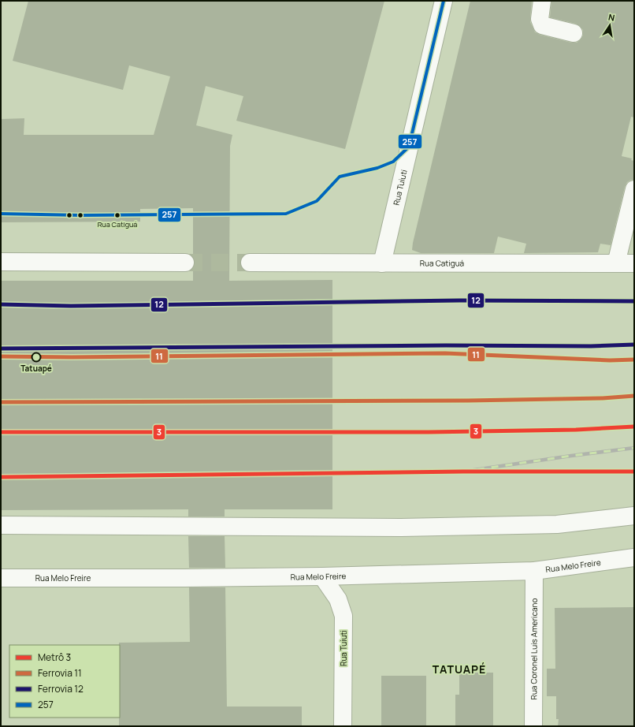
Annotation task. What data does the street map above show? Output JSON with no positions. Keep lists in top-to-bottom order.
{
  "streets": {
    "main road": [
      "Rua Tuiuti",
      "Rua Catiguá",
      "Rua Melo Freire",
      "Rua Coronel Luis Americano"
    ]
  },
  "crossings": [
    ["Rua Tuiuti", "Rua Catiguá"],
    ["Rua Tuiuti", "Rua Melo Freire"],
    ["Rua Melo Freire", "Rua Coronel Luis Americano"]
  ],
  "districts": ["TATUAPÉ"],
  "places": ["Rua Catiguá", "Tatuapé"],
  "lines": [
    "transit line 257",
    "rail line 12",
    "rail line 11",
    "metro line 3"
  ],
  "legend": [
    "Metrô 3",
    "Ferrovia 11",
    "Ferrovia 12",
    "257"
  ],
  "north": "top"
}
